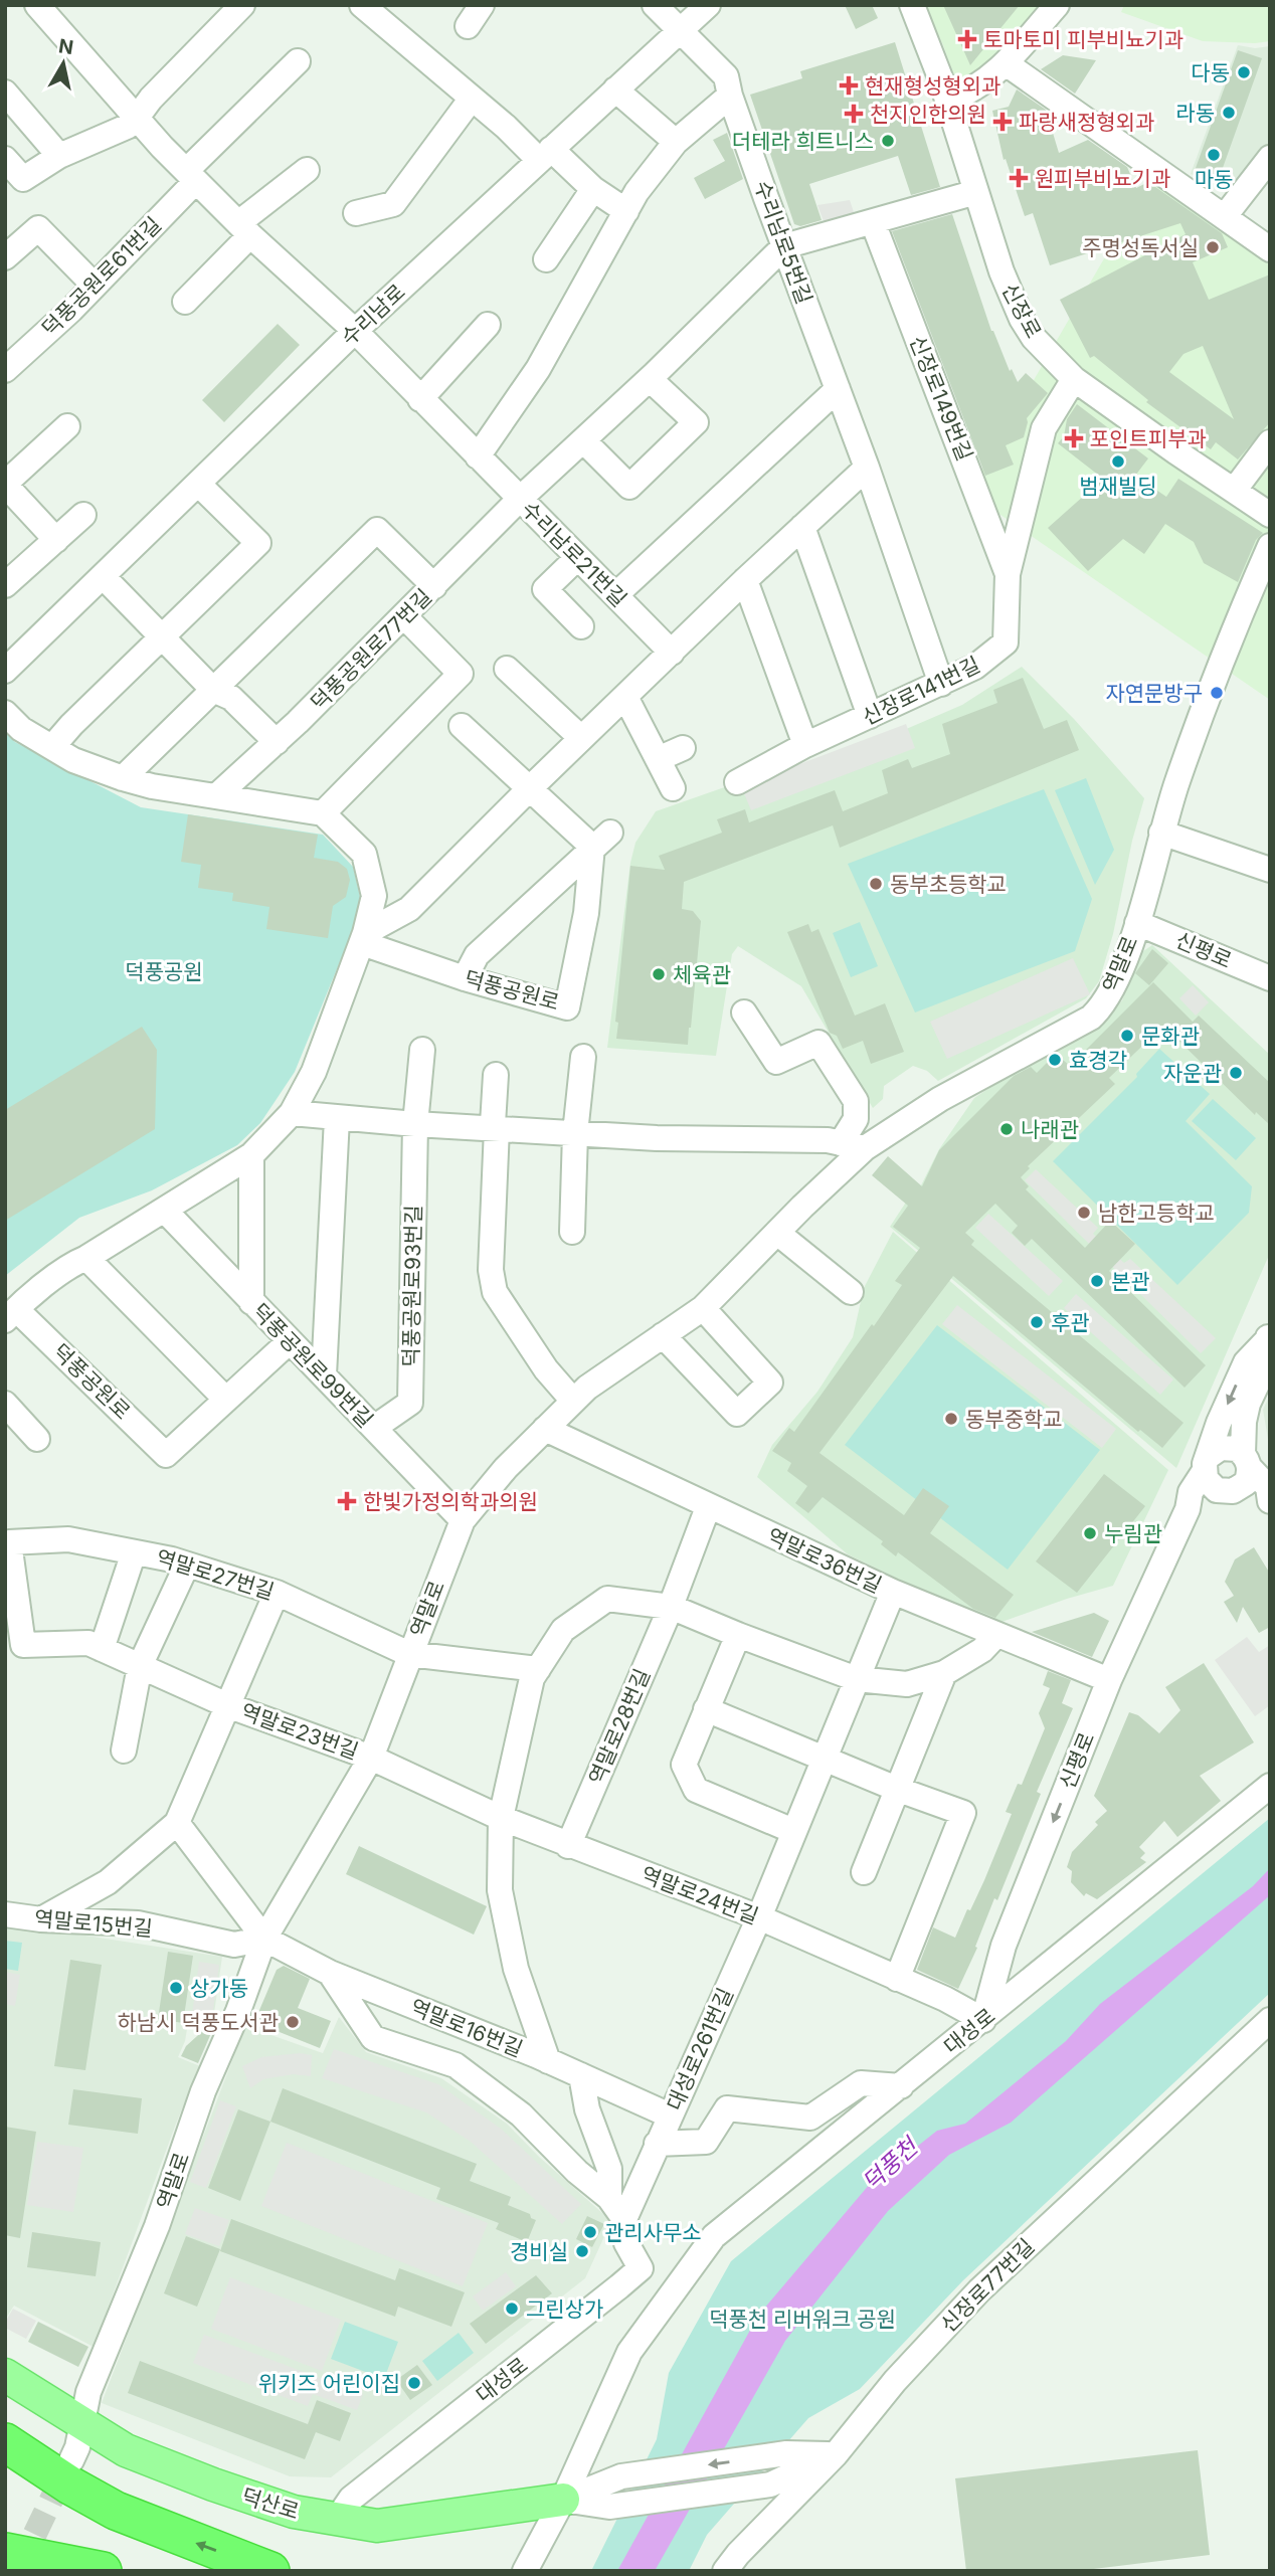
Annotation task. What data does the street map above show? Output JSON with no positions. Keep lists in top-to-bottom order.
{
  "streets": {
    "main road": ["덕산로"],
    "street": [
      "수리남로5번길",
      "덕풍공원로61번길",
      "신장로",
      "수리남로",
      "신장로149번길",
      "수리남로21번길",
      "덕풍공원로77번길",
      "신장로141번길",
      "신평로",
      "역말로",
      "덕풍공원로",
      "덕풍공원로93번길",
      "덕풍공원로99번길",
      "역말로36번길",
      "역말로27번길",
      "역말로28번길",
      "역말로23번길",
      "역말로24번길",
      "역말로15번길",
      "역말로16번길",
      "대성로",
      "대성로261번길",
      "신장로77번길"
    ]
  },
  "crossings": [
    ["수리남로5번길", "수리남로"],
    ["수리남로5번길", "신장로141번길"],
    ["덕풍공원로61번길", "수리남로21번길"],
    ["신장로", "신장로141번길"],
    ["수리남로", "수리남로21번길"],
    ["신장로149번길", "신장로141번길"],
    ["수리남로21번길", "덕풍공원로77번길"],
    ["신평로", "역말로"],
    ["신평로", "역말로36번길"],
    ["신평로", "역말로24번길"],
    ["신평로", "대성로"],
    ["역말로", "덕풍공원로99번길"],
    ["역말로", "역말로36번길"],
    ["역말로", "역말로27번길"],
    ["역말로", "역말로23번길"],
    ["역말로", "역말로24번길"],
    ["역말로", "역말로15번길"],
    ["역말로", "역말로16번길"],
    ["역말로", "덕산로"],
    ["덕풍공원로", "덕풍공원로99번길"],
    ["덕풍공원로93번길", "덕풍공원로99번길"],
    ["역말로36번길", "역말로28번길"],
    ["역말로36번길", "대성로261번길"],
    ["역말로27번길", "역말로23번길"],
    ["역말로28번길", "역말로24번길"],
    ["역말로23번길", "역말로24번길"],
    ["역말로24번길", "대성로"],
    ["역말로24번길", "대성로261번길"],
    ["역말로15번길", "역말로16번길"],
    ["역말로16번길", "대성로261번길"],
    ["대성로", "덕산로"]
  ],
  "water": ["덕풍천"],
  "parks": ["덕풍공원", "덕풍천 리버워크 공원"],
  "places": {
    "health": [
      "토마토미 피부비뇨기과",
      "현재형성형외과",
      "천지인한의원",
      "파랑새정형외과",
      "원피부비뇨기과",
      "포인트피부과",
      "한빛가정의학과의원"
    ],
    "other": [
      "다동",
      "라동",
      "더테라 희트니스",
      "마동",
      "주명성독서실",
      "범재빌딩",
      "자연문방구",
      "동부초등학교",
      "체육관",
      "문화관",
      "효경각",
      "자운관",
      "나래관",
      "남한고등학교",
      "본관",
      "후관",
      "동부중학교",
      "누림관",
      "상가동",
      "하남시 덕풍도서관",
      "관리사무소",
      "경비실",
      "그린상가",
      "위키즈 어린이집"
    ]
  },
  "north": "top"
}
